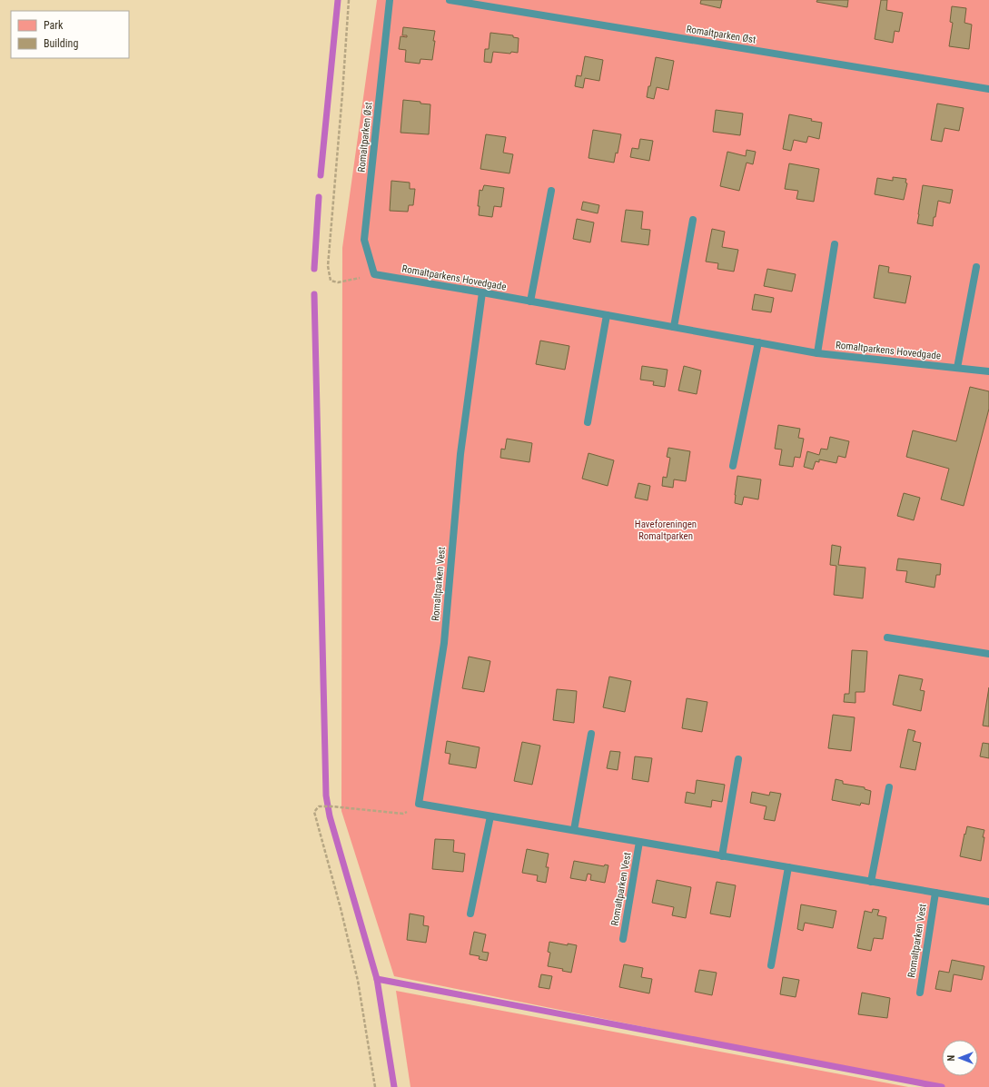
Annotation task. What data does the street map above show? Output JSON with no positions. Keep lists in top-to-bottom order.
{
  "streets": {
    "lane": ["Romaltparken Øst", "Romaltparkens Hovedgade", "Romaltparken Vest"]
  },
  "crossings": [
    ["Romaltparken Øst", "Romaltparkens Hovedgade"],
    ["Romaltparkens Hovedgade", "Romaltparken Vest"]
  ],
  "parks": ["Haveforeningen Romaltparken"],
  "legend": ["Park", "Building"],
  "north": "left"
}
